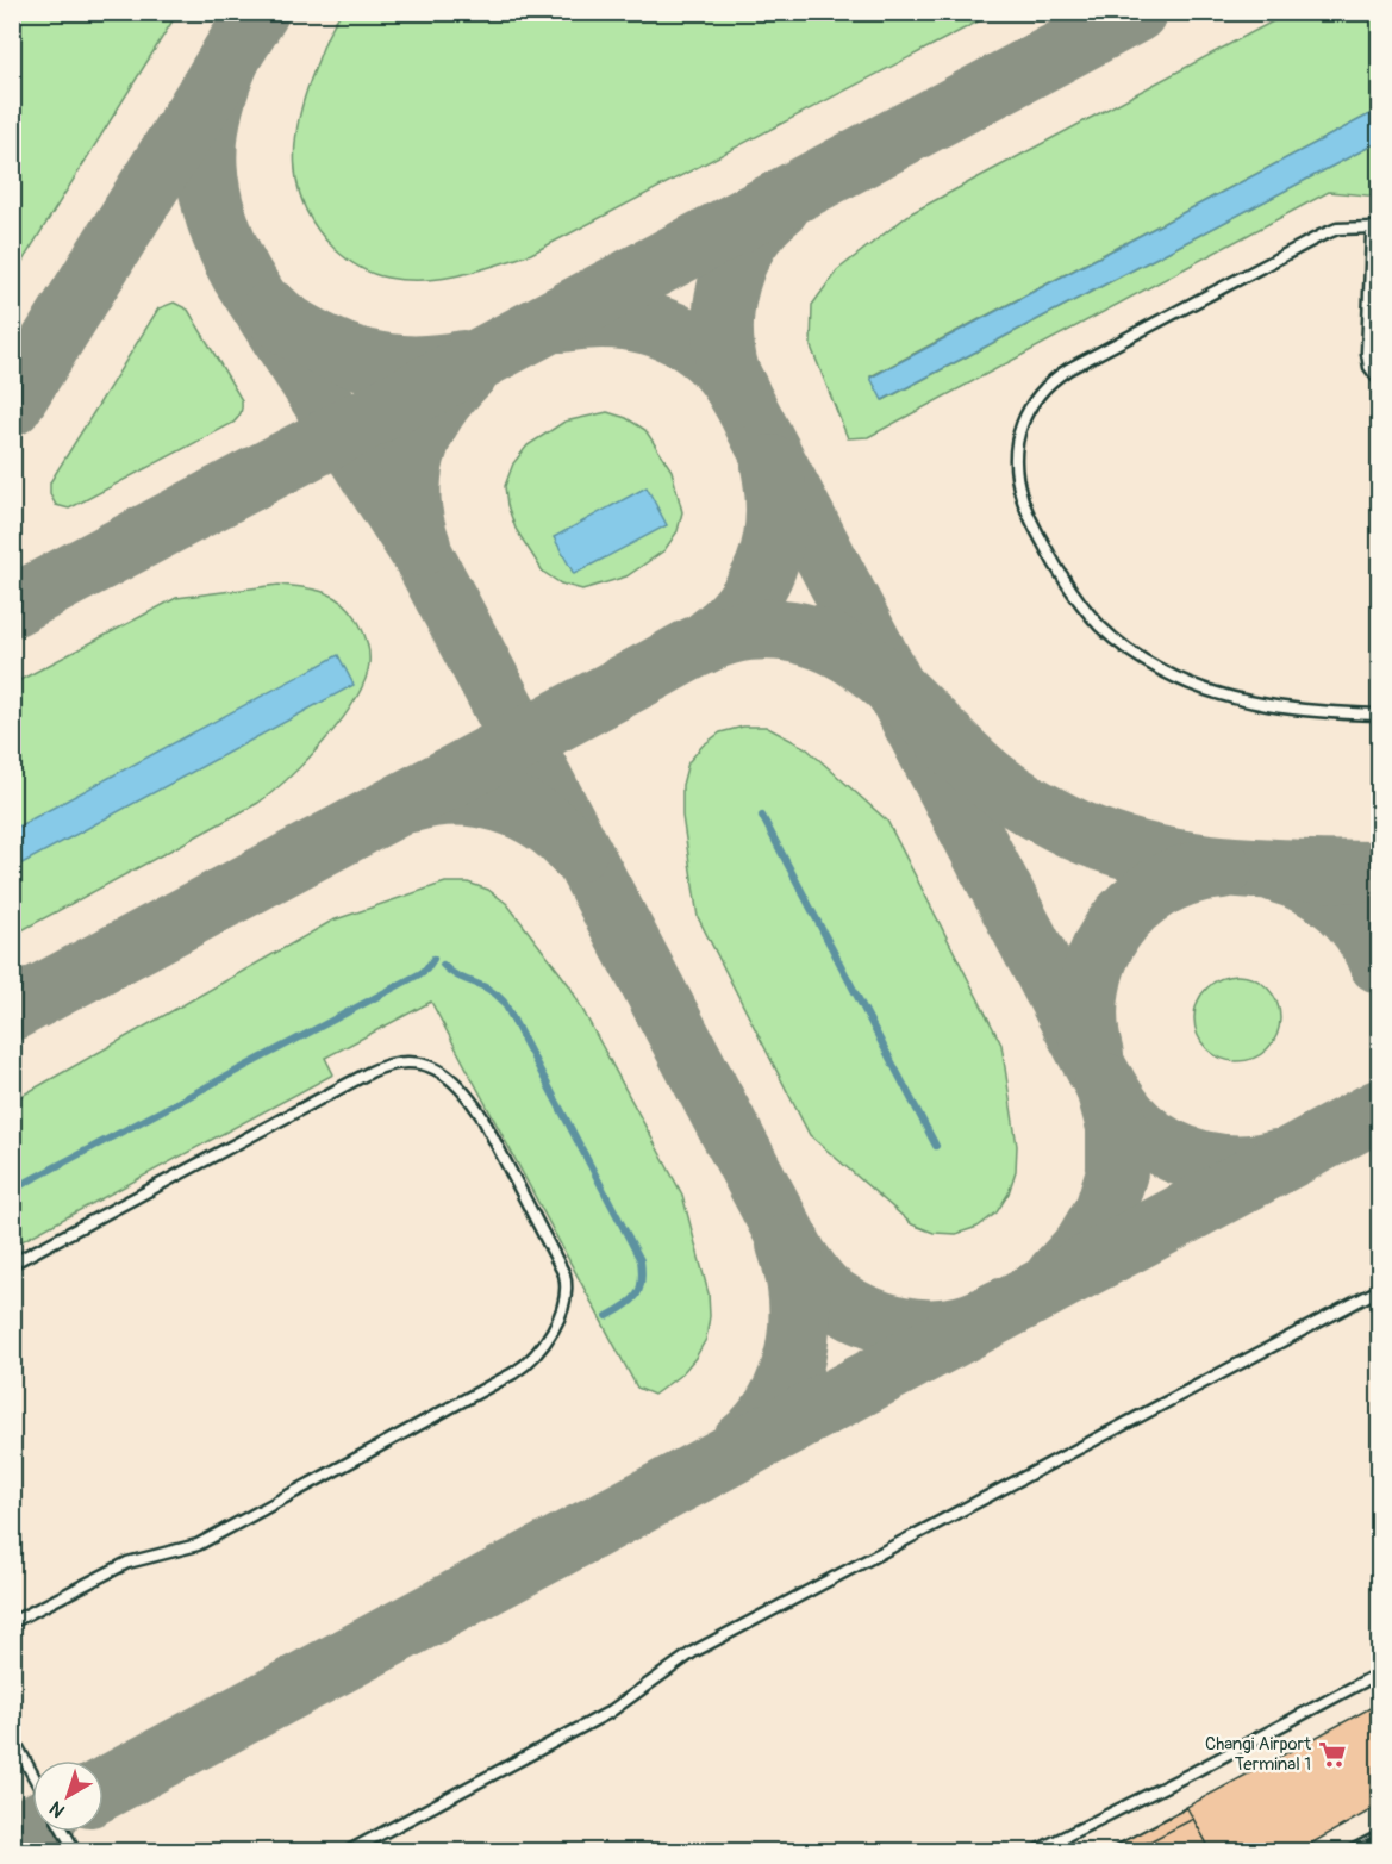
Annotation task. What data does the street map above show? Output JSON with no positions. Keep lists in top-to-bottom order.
{
  "places": {
    "supermarket": ["Changi Airport Terminal 1"]
  },
  "north": "bottom left"
}
